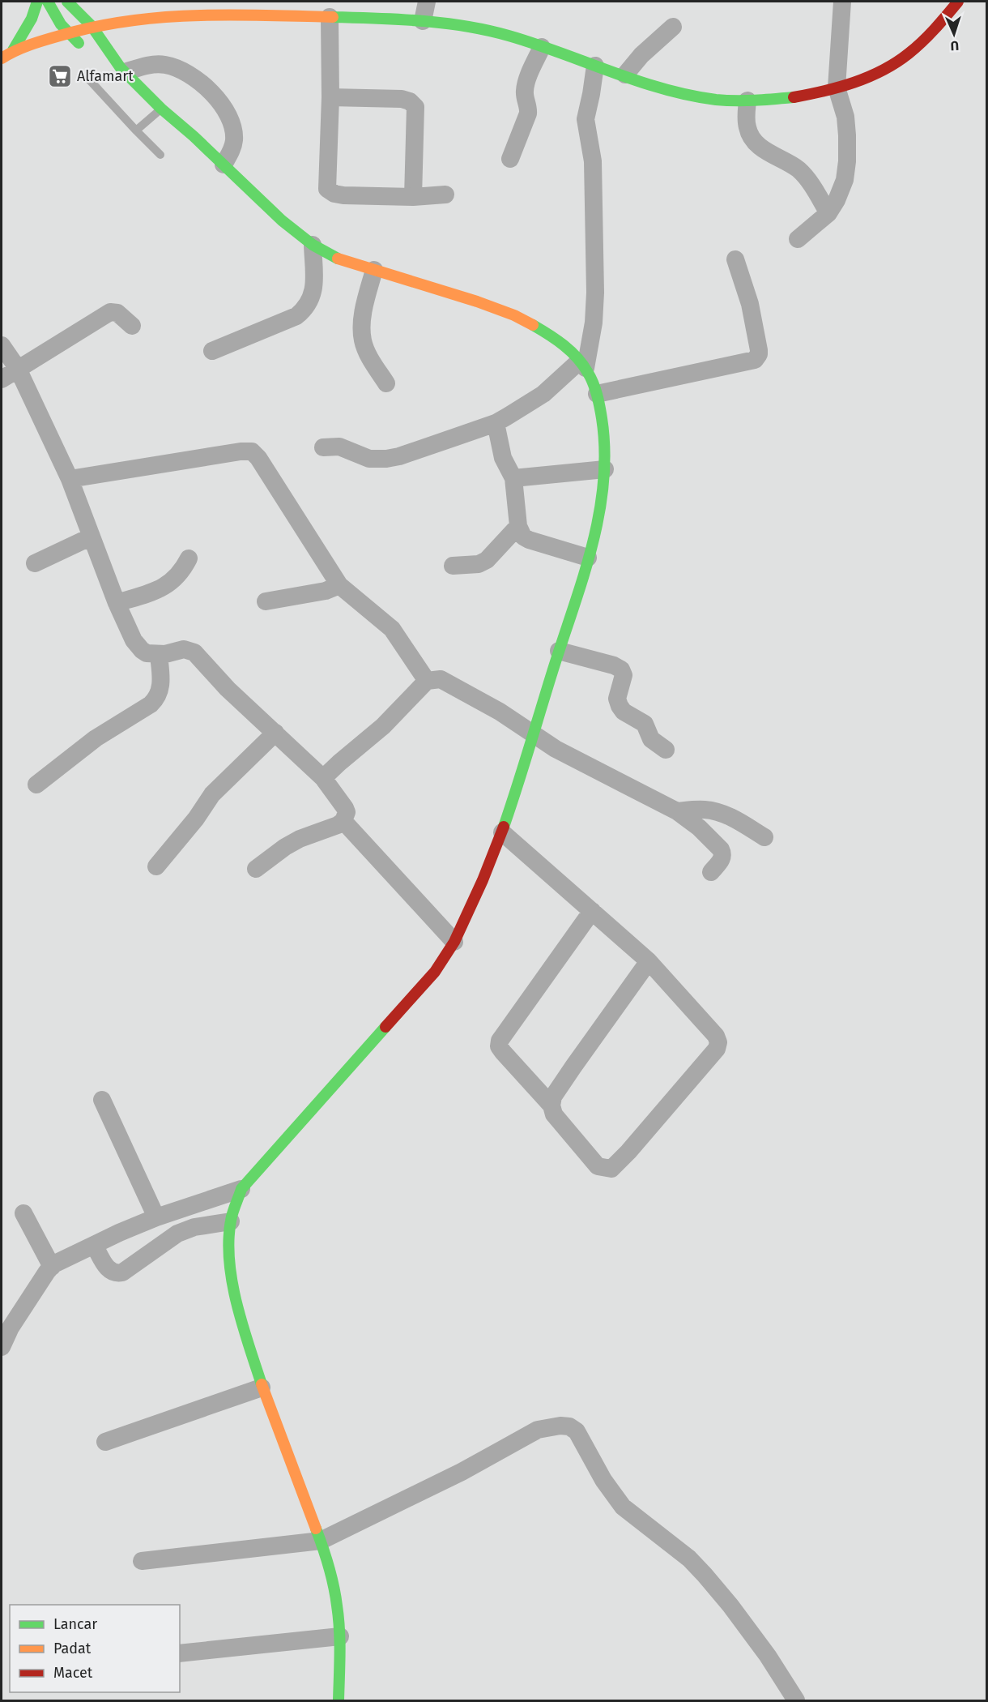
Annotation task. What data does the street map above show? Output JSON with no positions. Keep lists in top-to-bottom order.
{
  "places": {
    "supermarket": ["Alfamart"]
  },
  "legend": ["Lancar", "Padat", "Macet"],
  "north": "bottom"
}
